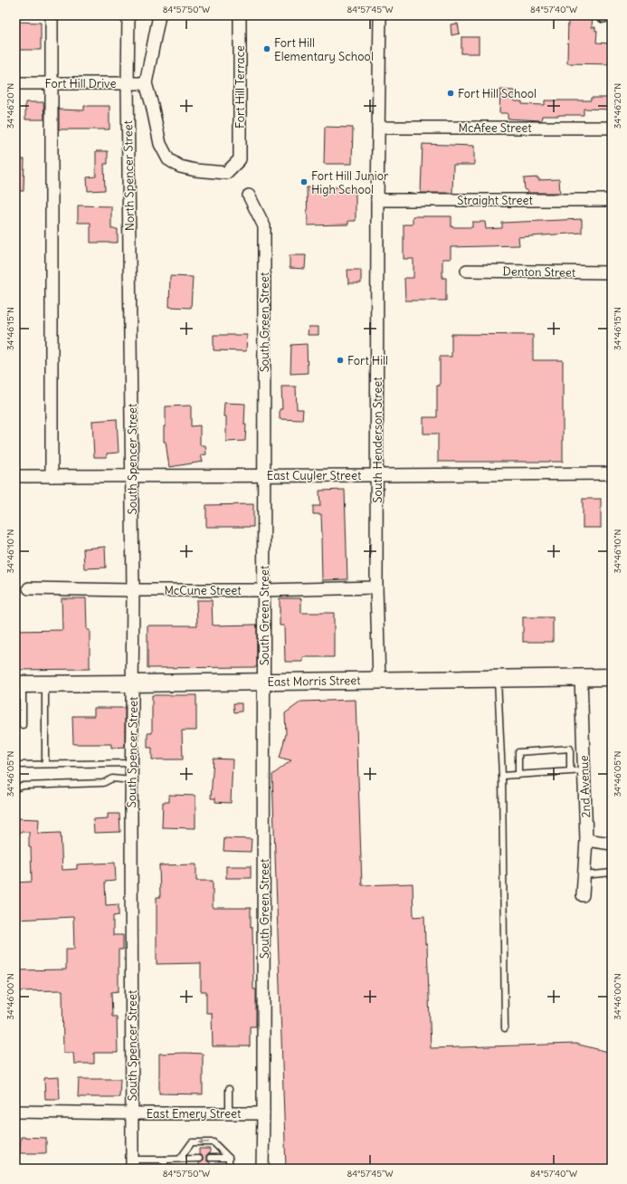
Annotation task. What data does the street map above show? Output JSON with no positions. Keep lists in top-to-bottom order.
{
  "streets": {
    "main road": ["East Morris Street"],
    "street": [
      "Fort Hill Drive",
      "Fort Hill Terrace",
      "McAfee Street",
      "North Spencer Street",
      "Straight Street",
      "Denton Street",
      "South Green Street",
      "South Henderson Street",
      "South Spencer Street",
      "East Cuyler Street",
      "McCune Street",
      "2nd Avenue",
      "East Emery Street"
    ]
  },
  "crossings": [
    ["Fort Hill Drive", "Fort Hill Terrace"],
    ["Fort Hill Drive", "North Spencer Street"],
    ["McAfee Street", "South Henderson Street"],
    ["North Spencer Street", "South Spencer Street"],
    ["Straight Street", "South Henderson Street"],
    ["South Green Street", "East Cuyler Street"],
    ["South Green Street", "McCune Street"],
    ["South Green Street", "East Morris Street"],
    ["South Green Street", "East Emery Street"],
    ["South Henderson Street", "East Cuyler Street"],
    ["South Henderson Street", "McCune Street"],
    ["South Henderson Street", "East Morris Street"],
    ["South Spencer Street", "East Cuyler Street"],
    ["South Spencer Street", "McCune Street"],
    ["South Spencer Street", "East Morris Street"],
    ["South Spencer Street", "East Emery Street"],
    ["East Morris Street", "2nd Avenue"]
  ],
  "places": [
    "Fort Hill Elementary School",
    "Fort Hill School",
    "Fort Hill Junior High School",
    "Fort Hill"
  ],
  "coordinates": [
    "84°57'50\"W",
    "84°57'45\"W",
    "84°57'40\"W",
    "34°46'20\"N",
    "34°46'15\"N",
    "34°46'10\"N",
    "34°46'05\"N",
    "34°46'00\"N"
  ]
}
